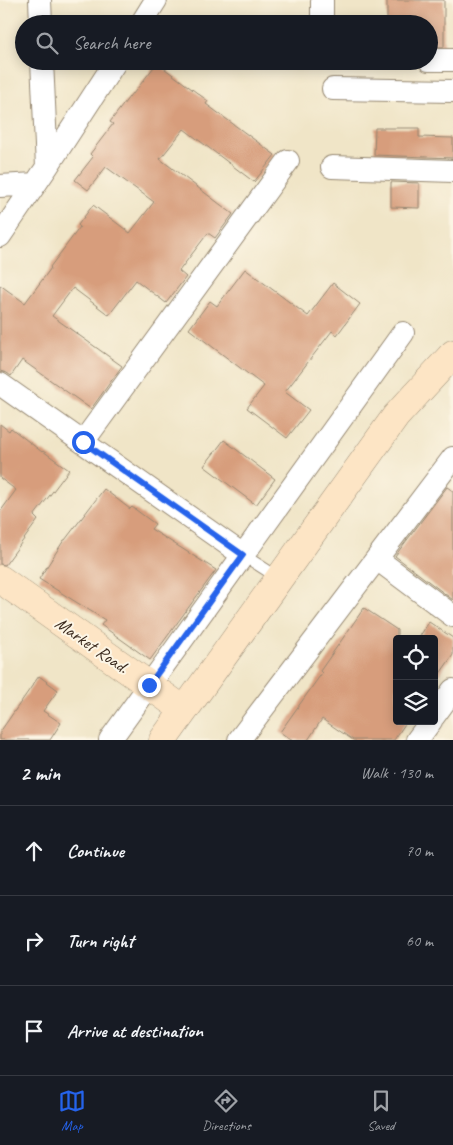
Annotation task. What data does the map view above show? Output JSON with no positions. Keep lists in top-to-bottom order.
{
  "streets": {
    "street": ["Market Road."]
  },
  "page": {
    "search": "Search here",
    "heading": ["2 min", "Walk · 130 m"],
    "list": [
      ["Continue", "70 m"],
      ["Turn right", "60 m"],
      "Arrive at destination"
    ],
    "nav": ["Map", "Directions", "Saved"]
  }
}
